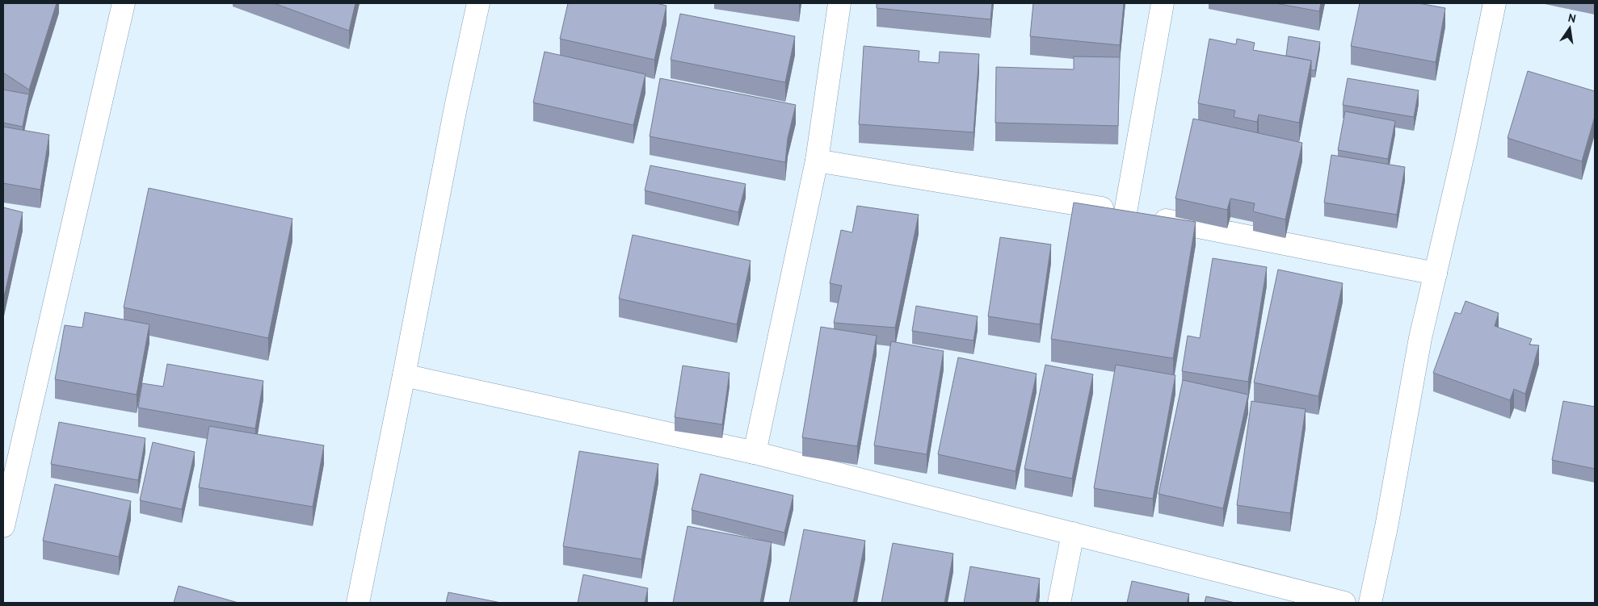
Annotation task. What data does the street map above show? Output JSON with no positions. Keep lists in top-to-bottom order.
{
  "north": "top"
}
